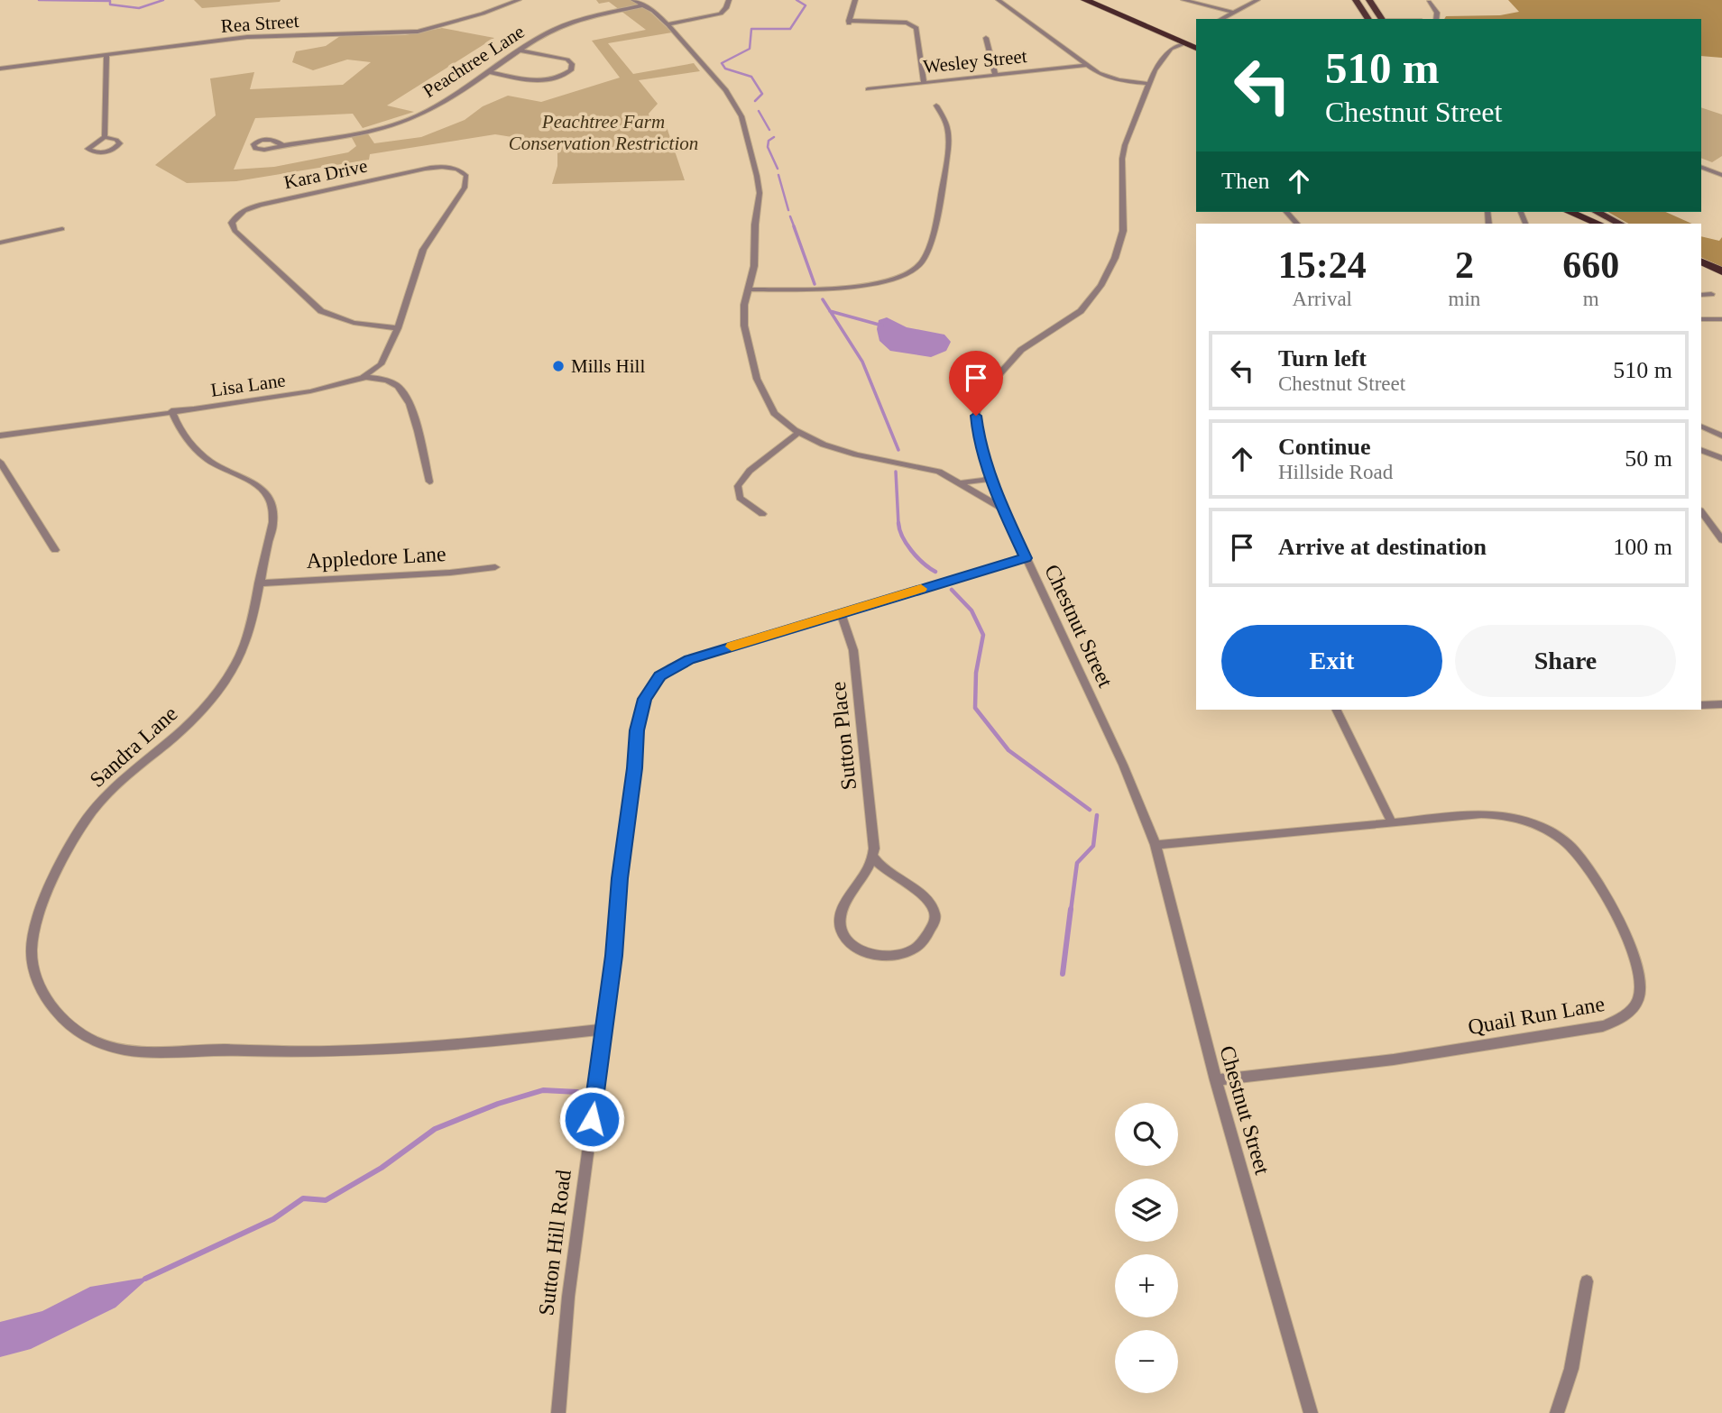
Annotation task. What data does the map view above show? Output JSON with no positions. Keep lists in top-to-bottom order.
{
  "streets": {
    "street": [
      "Rea Street",
      "Peachtree Lane",
      "Wesley Street",
      "Kara Drive",
      "Lisa Lane",
      "Appledore Lane",
      "Chestnut Street",
      "Sutton Place",
      "Sandra Lane",
      "Quail Run Lane",
      "Sutton Hill Road"
    ]
  },
  "crossings": [
    ["Kara Drive", "Lisa Lane"],
    ["Lisa Lane", "Sandra Lane"],
    ["Appledore Lane", "Sandra Lane"],
    ["Chestnut Street", "Quail Run Lane"],
    ["Chestnut Street", "Sutton Hill Road"],
    ["Sutton Place", "Sutton Hill Road"],
    ["Sandra Lane", "Sutton Hill Road"]
  ],
  "parks": ["Peachtree Farm Conservation Restriction"],
  "places": ["Mills Hill"],
  "page": {
    "turn": ["510 m", "Chestnut Street"],
    "then": "Then",
    "eta": [
      "15:24",
      "Arrival",
      "2",
      "min",
      "660",
      "m"
    ],
    "list": [
      {
        "name": "Turn left",
        "note": "Chestnut Street",
        "value": "510 m"
      },
      {
        "name": "Continue",
        "note": "Hillside Road",
        "value": "50 m"
      },
      {
        "name": "Arrive at destination",
        "value": "100 m"
      }
    ],
    "buttons": ["Exit", "Share"],
    "map_buttons": ["+", "−"]
  }
}
